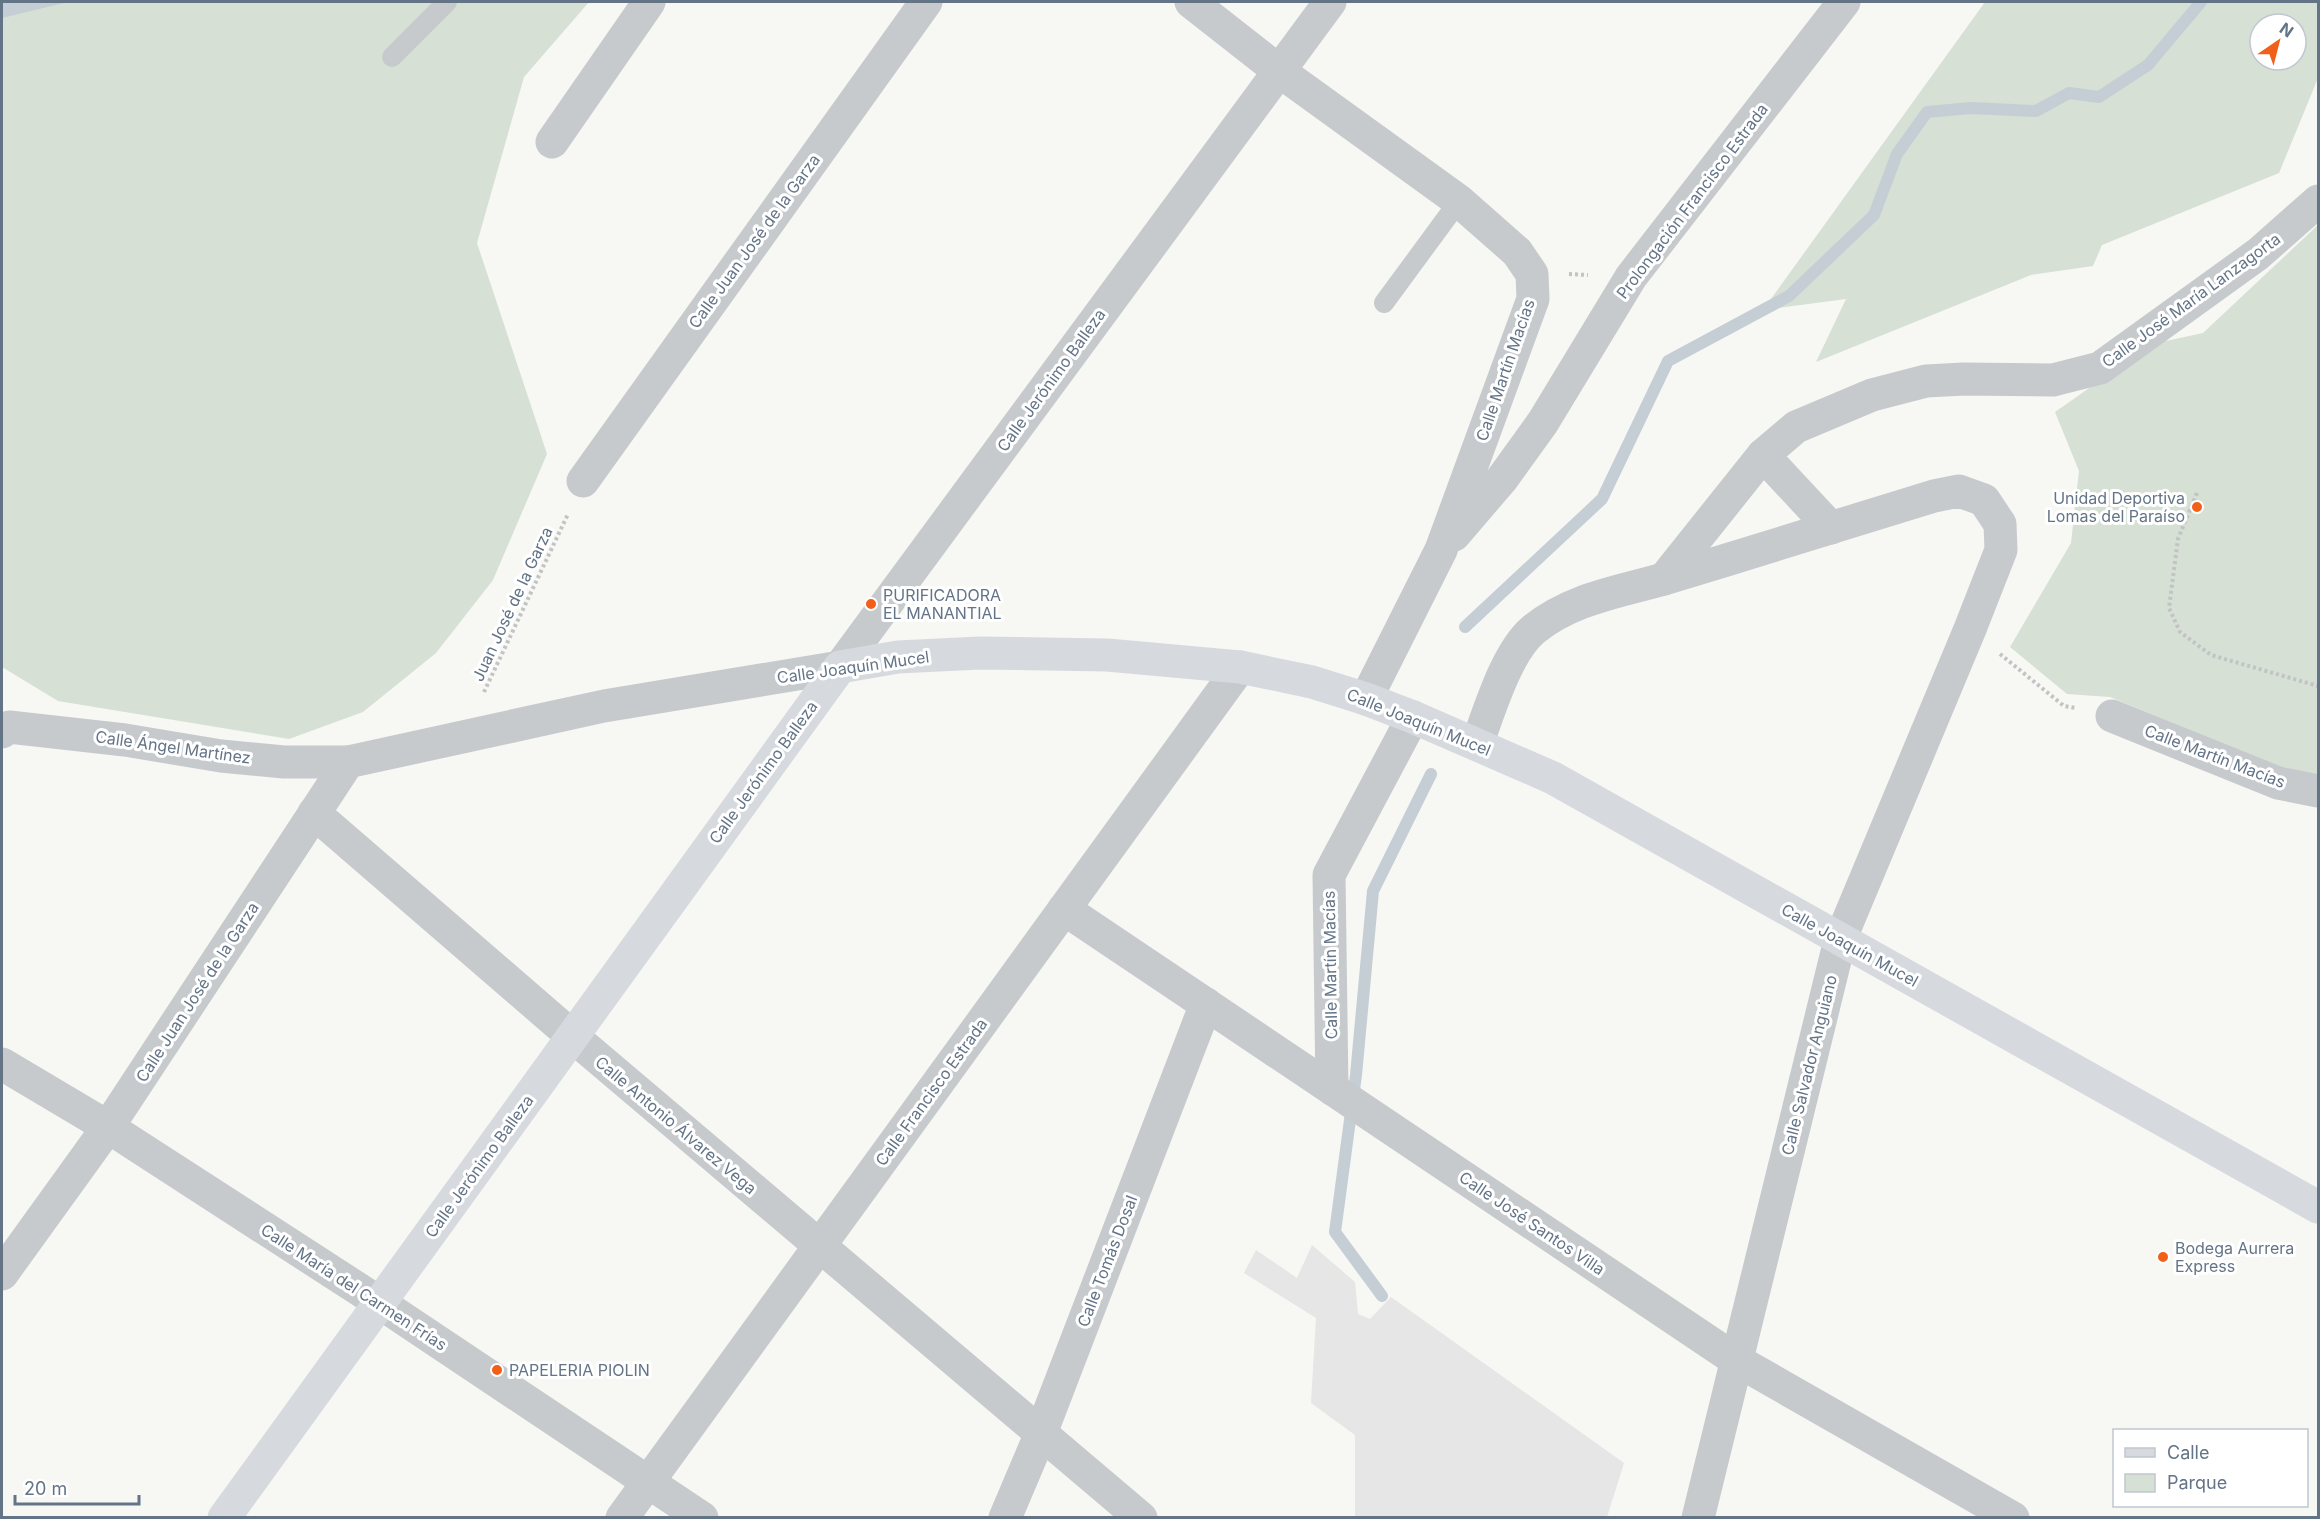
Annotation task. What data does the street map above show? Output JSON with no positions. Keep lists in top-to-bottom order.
{
  "streets": {
    "street": [
      "Prolongación Francisco Estrada",
      "Calle Juan José de la Garza",
      "Calle José María Lanzagorta",
      "Calle Martín Macías",
      "Calle Jerónimo Balleza",
      "Calle Joaquín Mucel",
      "Calle Ángel Martínez",
      "Calle Salvador Anguiano",
      "Calle Francisco Estrada",
      "Calle Antonio Álvarez Vega",
      "Calle José Santos Villa",
      "Calle Tomás Dosal",
      "Calle María del Carmen Frías"
    ],
    "path": ["Juan José de la Garza"]
  },
  "crossings": [
    ["Prolongación Francisco Estrada", "Calle Martín Macías"],
    ["Calle Juan José de la Garza", "Juan José de la Garza"],
    ["Calle Juan José de la Garza", "Calle Joaquín Mucel"],
    ["Calle Juan José de la Garza", "Calle Ángel Martínez"],
    ["Calle Juan José de la Garza", "Calle Antonio Álvarez Vega"],
    ["Calle Juan José de la Garza", "Calle María del Carmen Frías"],
    ["Calle Martín Macías", "Calle Joaquín Mucel"],
    ["Calle Martín Macías", "Calle José Santos Villa"],
    ["Calle Jerónimo Balleza", "Calle Joaquín Mucel"],
    ["Calle Jerónimo Balleza", "Calle Antonio Álvarez Vega"],
    ["Calle Jerónimo Balleza", "Calle María del Carmen Frías"],
    ["Juan José de la Garza", "Calle Joaquín Mucel"],
    ["Calle Joaquín Mucel", "Calle Ángel Martínez"],
    ["Calle Joaquín Mucel", "Calle Salvador Anguiano"],
    ["Calle Joaquín Mucel", "Calle Francisco Estrada"],
    ["Calle Salvador Anguiano", "Calle José Santos Villa"],
    ["Calle Francisco Estrada", "Calle Antonio Álvarez Vega"],
    ["Calle Francisco Estrada", "Calle José Santos Villa"],
    ["Calle Francisco Estrada", "Calle María del Carmen Frías"],
    ["Calle Antonio Álvarez Vega", "Calle Tomás Dosal"],
    ["Calle José Santos Villa", "Calle Tomás Dosal"]
  ],
  "places": [
    "Unidad Deportiva Lomas del Paraíso",
    "PURIFICADORA EL MANANTIAL",
    "Bodega Aurrera Express",
    "PAPELERIA PIOLIN"
  ],
  "legend": ["Calle", "Parque"],
  "scale_bar": "20 m",
  "north": "top right"
}
